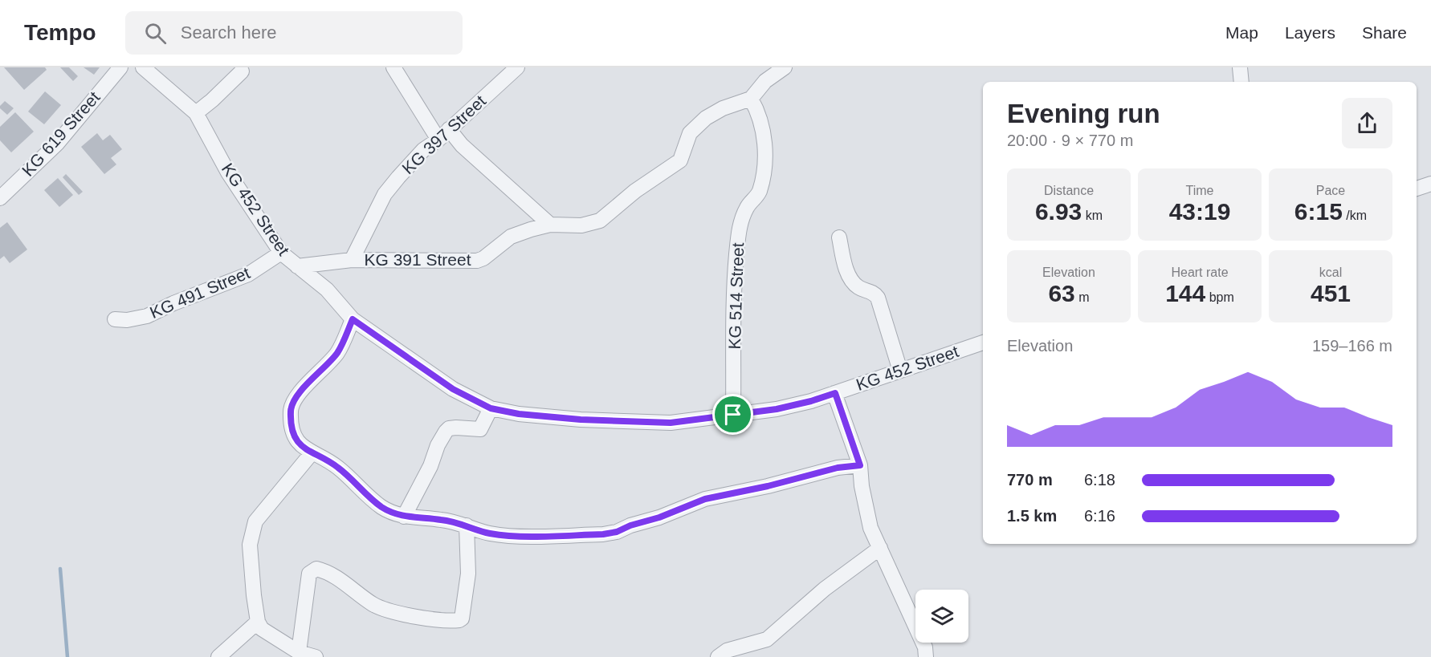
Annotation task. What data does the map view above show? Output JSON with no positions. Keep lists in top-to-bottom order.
{
  "streets": {
    "street": [
      "KG 619 Street",
      "KG 397 Street",
      "KG 452 Street",
      "KG 391 Street",
      "KG 491 Street",
      "KG 514 Street"
    ]
  },
  "crossings": [
    ["KG 397 Street", "KG 391 Street"],
    ["KG 452 Street", "KG 391 Street"],
    ["KG 452 Street", "KG 491 Street"],
    ["KG 452 Street", "KG 514 Street"],
    ["KG 391 Street", "KG 514 Street"]
  ],
  "page": {
    "header": "Tempo",
    "search": "Search here",
    "nav": ["Map", "Layers", "Share"],
    "heading": ["Evening run", "20:00 · 9 × 770 m"],
    "stats": [
      ["Distance", "6.93 km"],
      ["Time", "43:19"],
      ["Pace", "6:15 /km"],
      ["Elevation", "63 m"],
      ["Heart rate", "144 bpm"],
      ["kcal", "451"]
    ],
    "chart": ["Elevation", "159–166 m"],
    "list": [
      {
        "name": "770 m",
        "note": "6:18"
      },
      {
        "name": "1.5 km",
        "note": "6:16"
      }
    ]
  }
}
